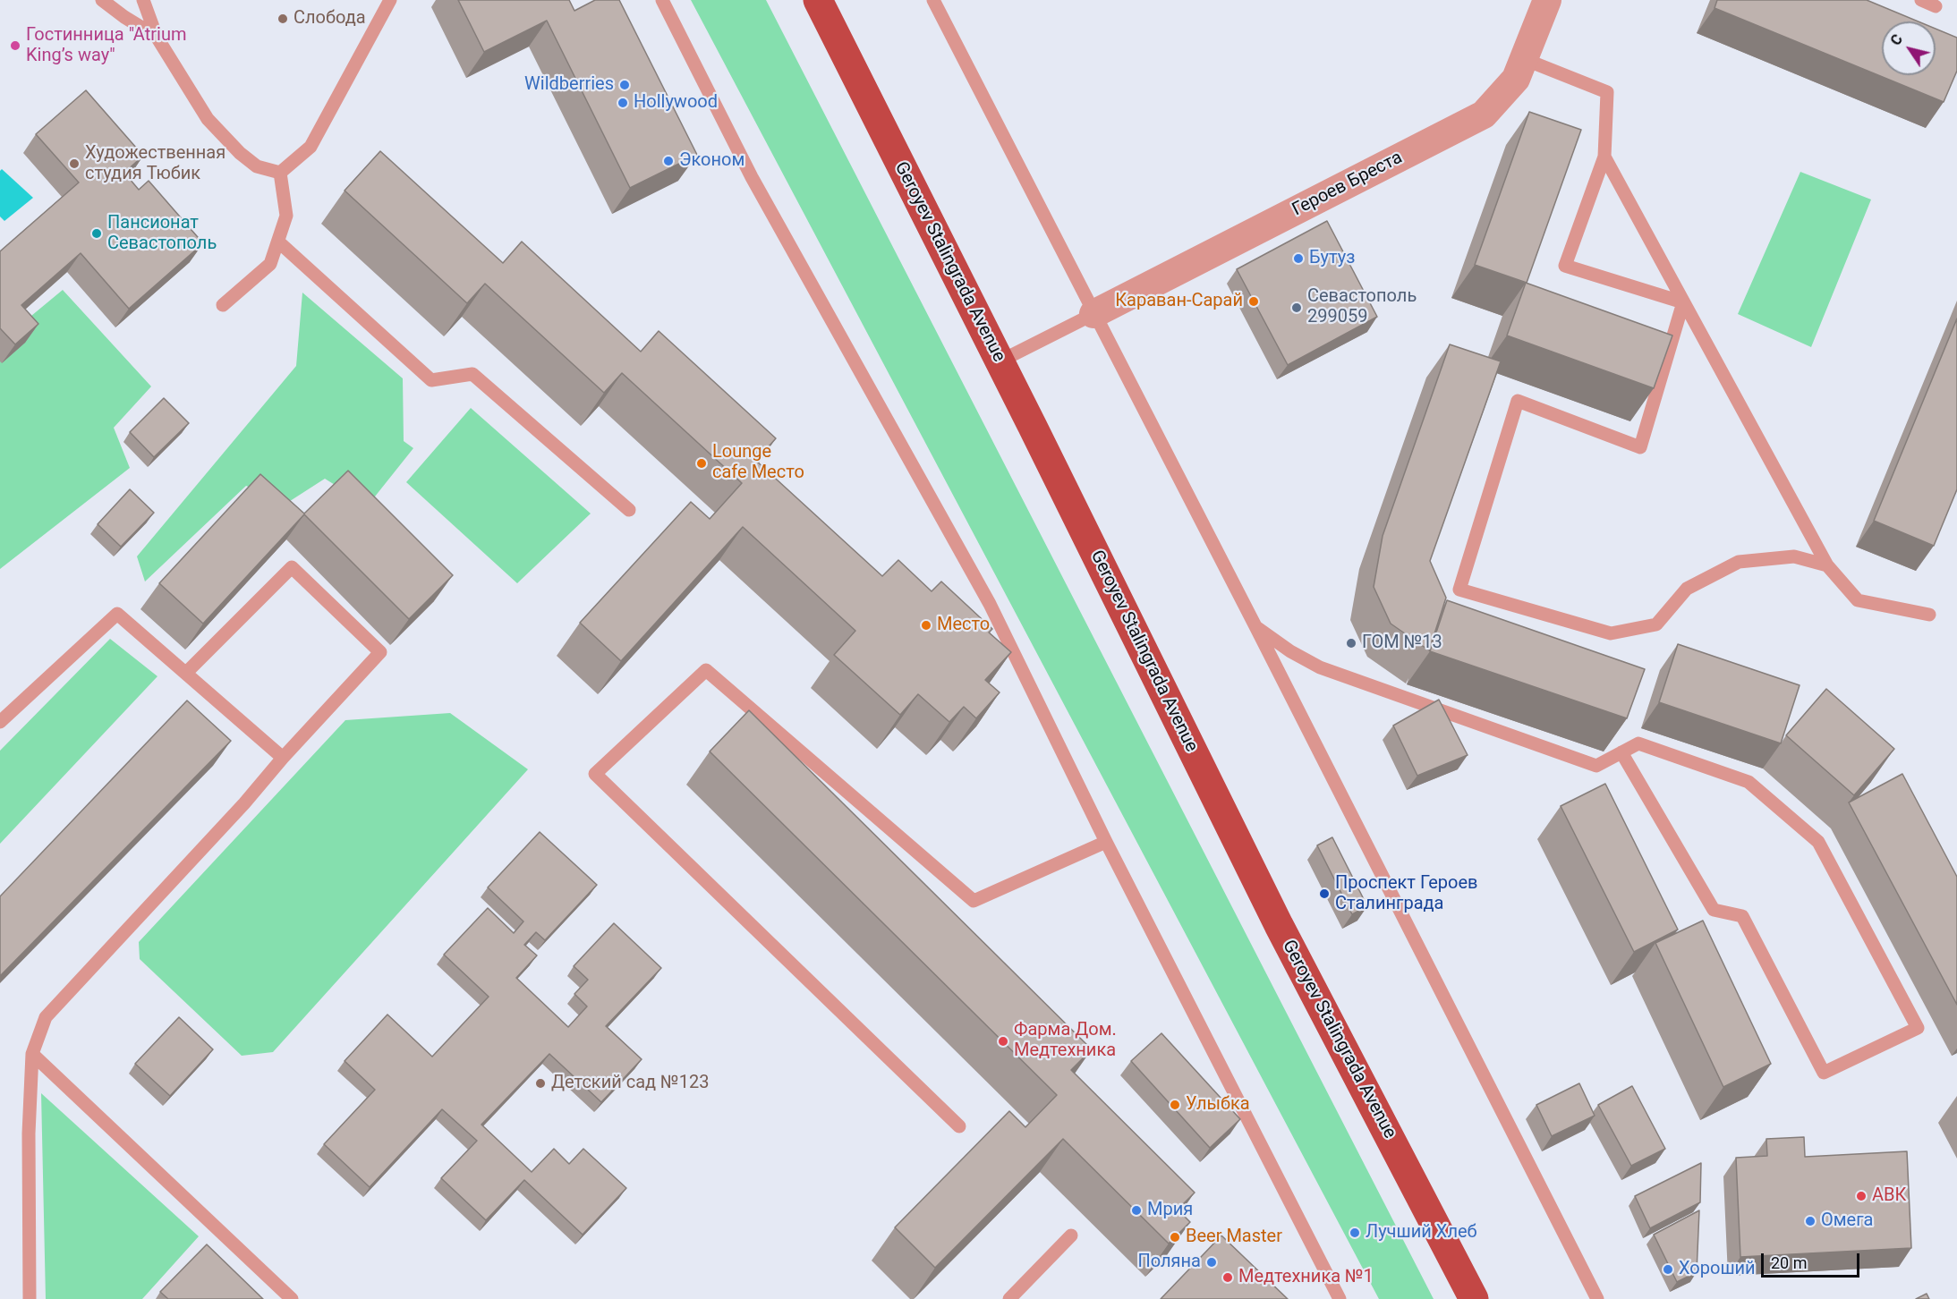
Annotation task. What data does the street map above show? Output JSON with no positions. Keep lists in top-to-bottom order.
{
  "streets": {
    "main road": ["Geroyev Stalingrada Avenue"],
    "street": ["Героев Бреста"]
  },
  "places": [
    "Слобода",
    "Гостинница \"Atrium King’s way\"",
    "Wildberries",
    "Hollywood",
    "Эконом",
    "Художественная студия Тюбик",
    "Пансионат Севастополь",
    "Бутуз",
    "Караван-Сарай",
    "Севастополь 299059",
    "Lounge cafe Место",
    "Место",
    "ГОМ №13",
    "Проспект Героев Сталинграда",
    "Фарма Дом. Медтехника",
    "Детский сад №123",
    "Улыбка",
    "АВК",
    "Мрия",
    "Омега",
    "Лучший Хлеб",
    "Beer Master",
    "Поляна",
    "Хороший",
    "Медтехника №1"
  ],
  "scale_bar": "20 m",
  "north": "top left"
}
